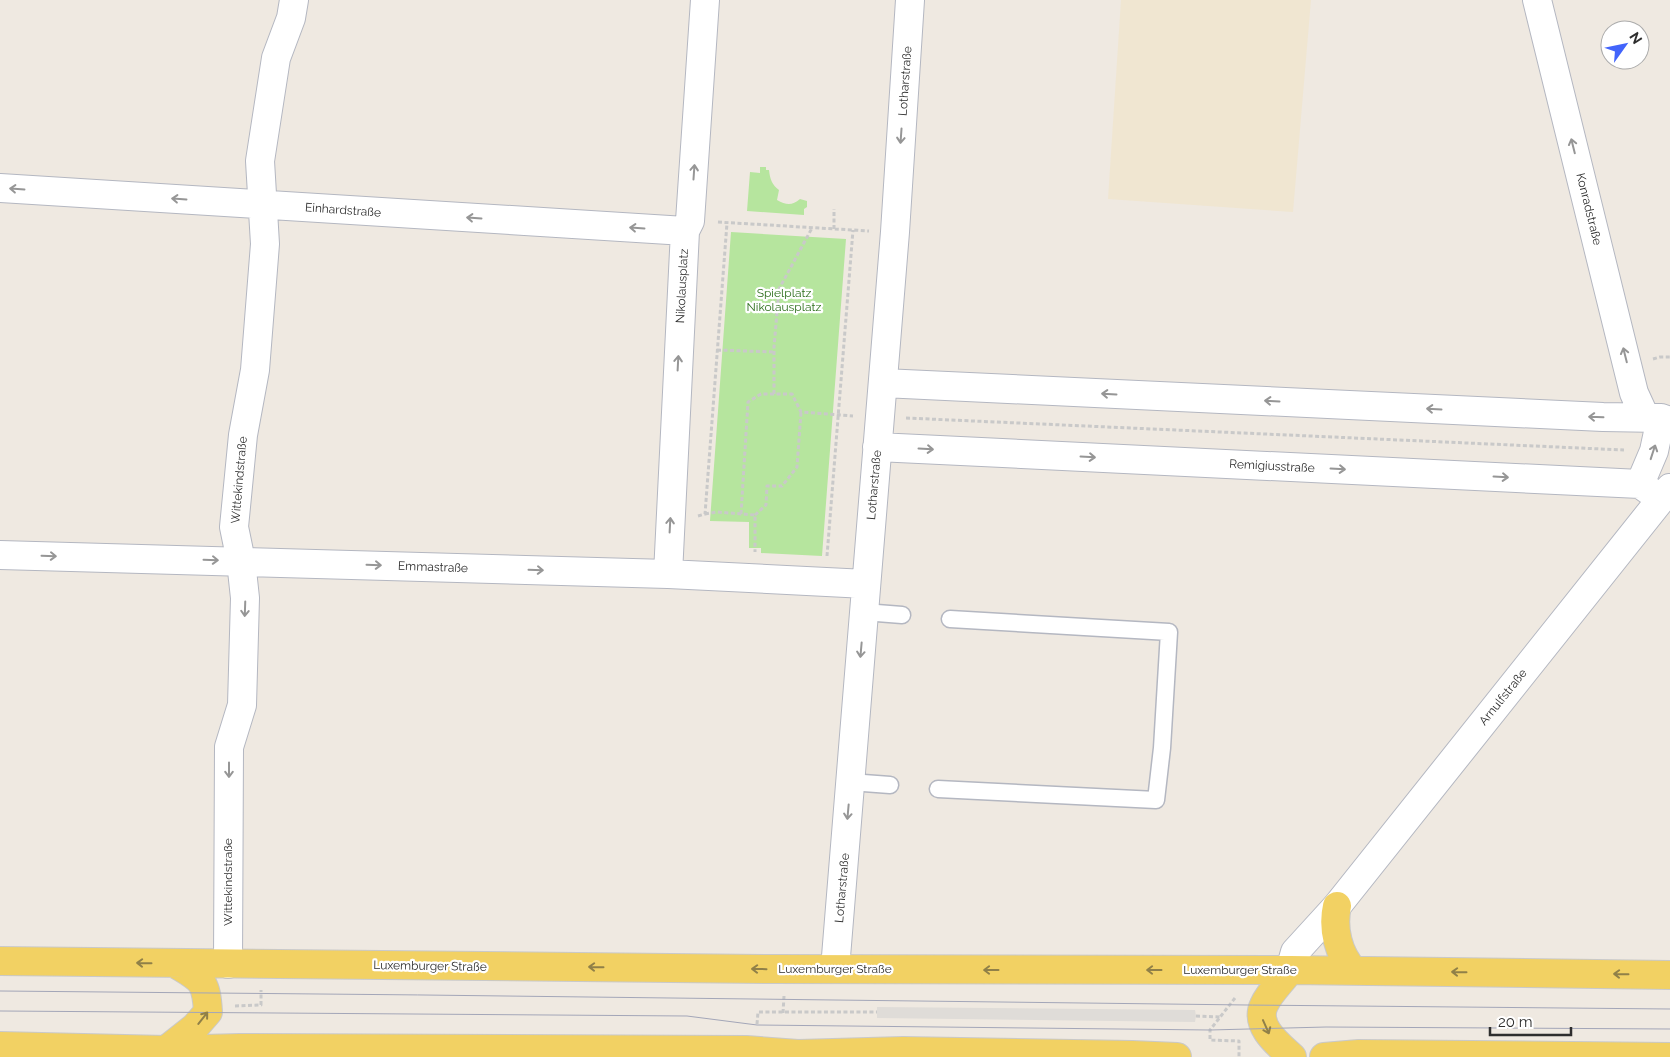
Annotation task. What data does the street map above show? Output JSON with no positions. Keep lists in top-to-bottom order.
{
  "streets": {
    "main road": ["Luxemburger Straße"],
    "street": [
      "Lotharstraße",
      "Konradstraße",
      "Einhardstraße",
      "Nikolausplatz",
      "Remigiusstraße",
      "Wittekindstraße",
      "Emmastraße",
      "Arnulfstraße"
    ]
  },
  "crossings": [
    ["Lotharstraße", "Remigiusstraße"],
    ["Lotharstraße", "Emmastraße"],
    ["Lotharstraße", "Luxemburger Straße"],
    ["Einhardstraße", "Nikolausplatz"],
    ["Einhardstraße", "Wittekindstraße"],
    ["Nikolausplatz", "Emmastraße"],
    ["Remigiusstraße", "Arnulfstraße"],
    ["Wittekindstraße", "Emmastraße"],
    ["Wittekindstraße", "Luxemburger Straße"],
    ["Arnulfstraße", "Luxemburger Straße"]
  ],
  "one_way": [
    "Lotharstraße",
    "Konradstraße",
    "Einhardstraße",
    "Nikolausplatz",
    "Wittekindstraße",
    "Emmastraße"
  ],
  "parks": ["Spielplatz Nikolausplatz"],
  "scale_bar": "20 m",
  "north": "top right"
}
